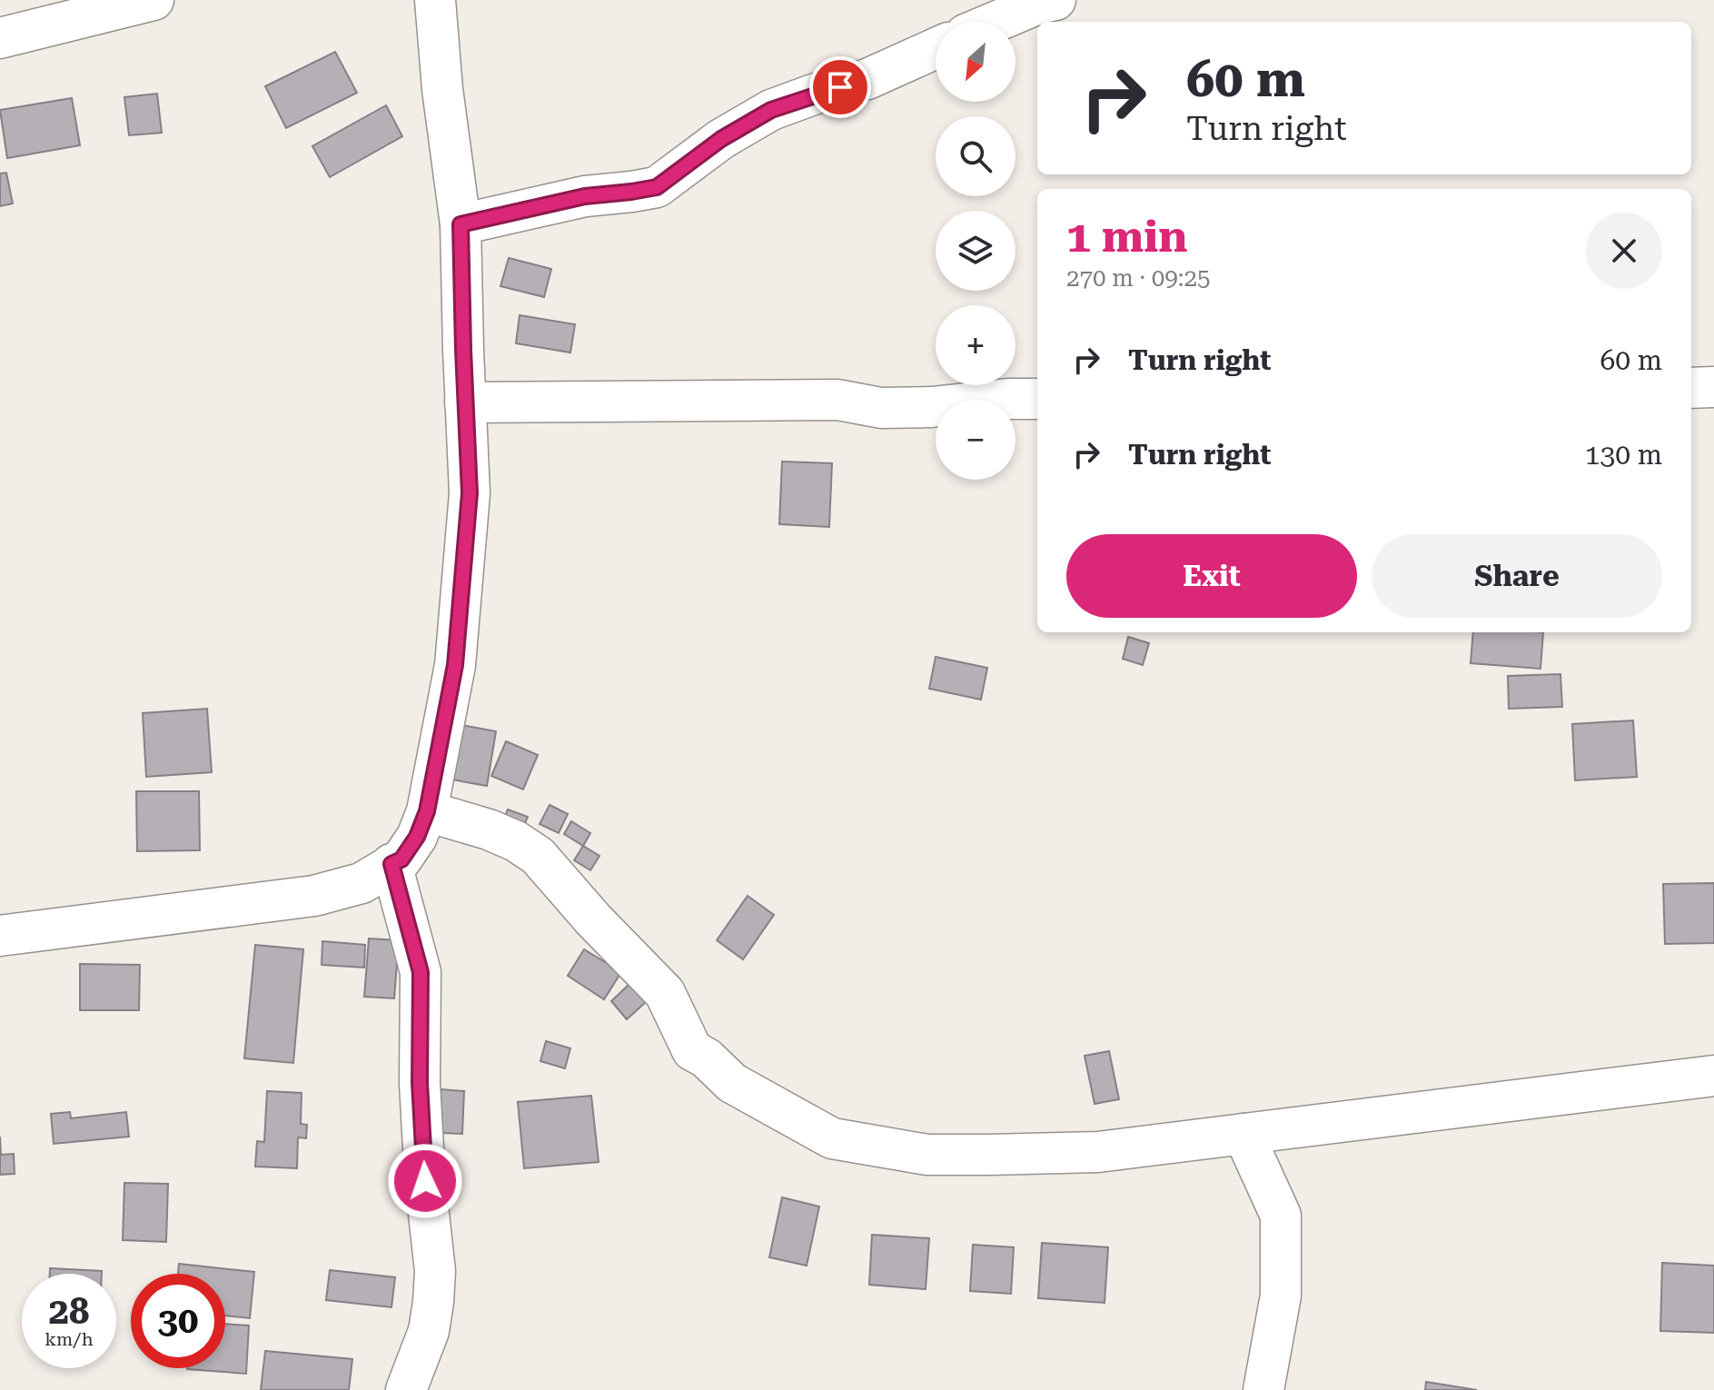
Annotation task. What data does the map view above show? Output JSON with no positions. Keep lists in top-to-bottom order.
{
  "north": "bottom left",
  "page": {
    "map_buttons": ["+", "−"],
    "turn": ["60 m", "Turn right"],
    "heading": ["1 min", "270 m · 09:25"],
    "list": [
      {
        "name": "Turn right",
        "value": "60 m"
      },
      {
        "name": "Turn right",
        "value": "130 m"
      }
    ],
    "buttons": ["Exit", "Share"],
    "speed": "28 km/h",
    "limit": "30"
  }
}
